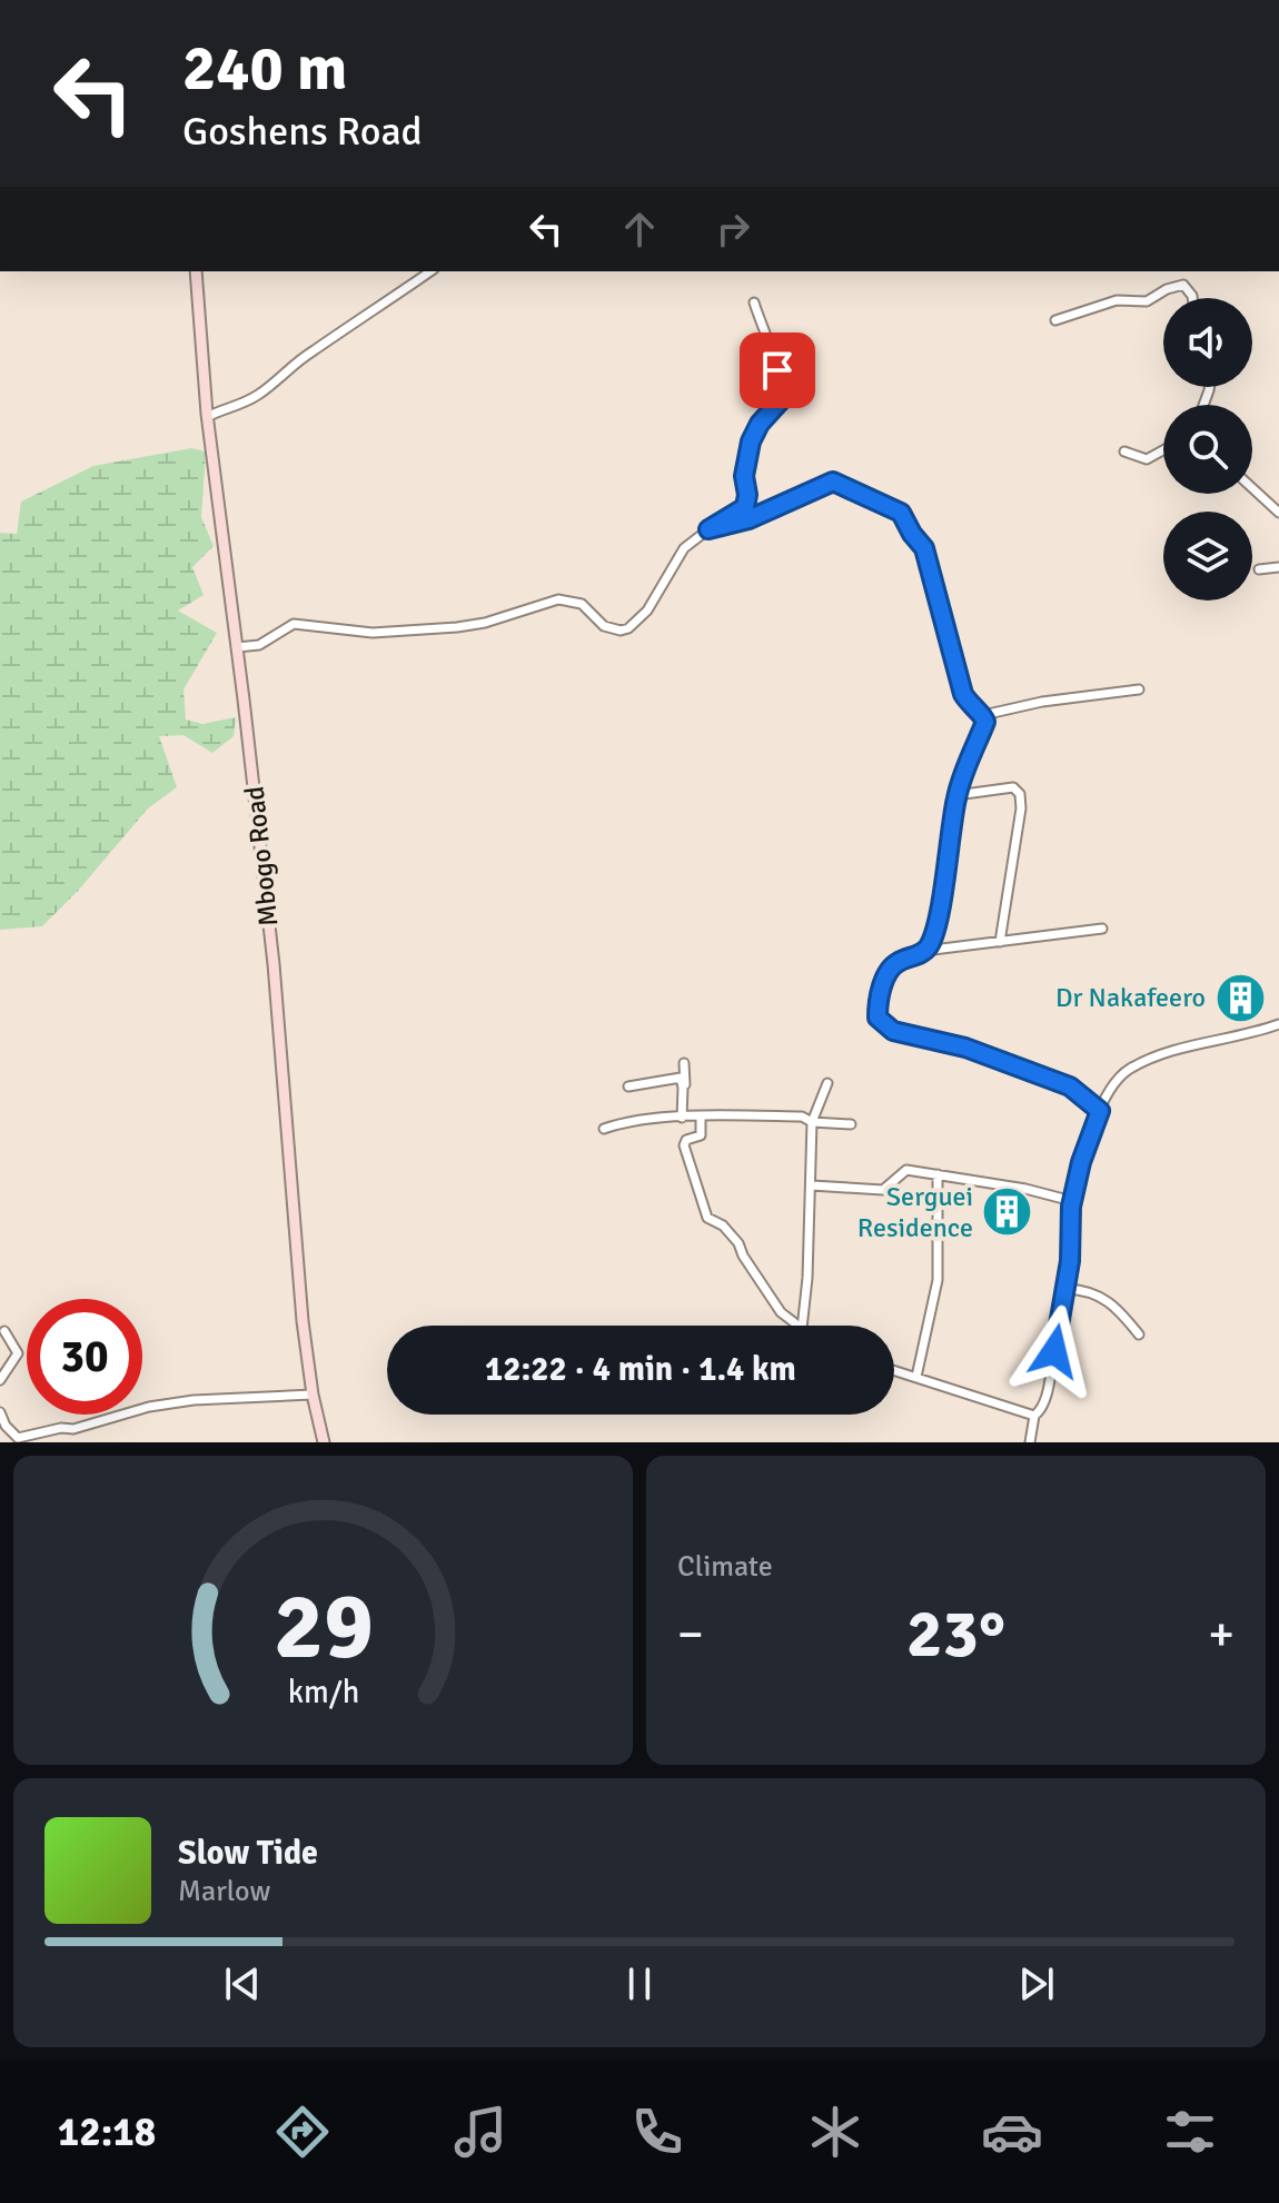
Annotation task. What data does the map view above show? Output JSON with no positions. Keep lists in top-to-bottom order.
{
  "streets": {
    "main road": ["Mbogo Road"]
  },
  "places": {
    "building": ["Dr Nakafeero", "Serguei Residence"]
  },
  "page": {
    "turn": ["240 m", "Goshens Road"],
    "limit": "30",
    "trip": "12:22 · 4 min · 1.4 km",
    "tile": "Climate",
    "heat": ["−", "23°", "+"],
    "song": ["Slow Tide", "Marlow"],
    "tabs": "12:18",
    "gauge": ["29", "km/h"]
  }
}
